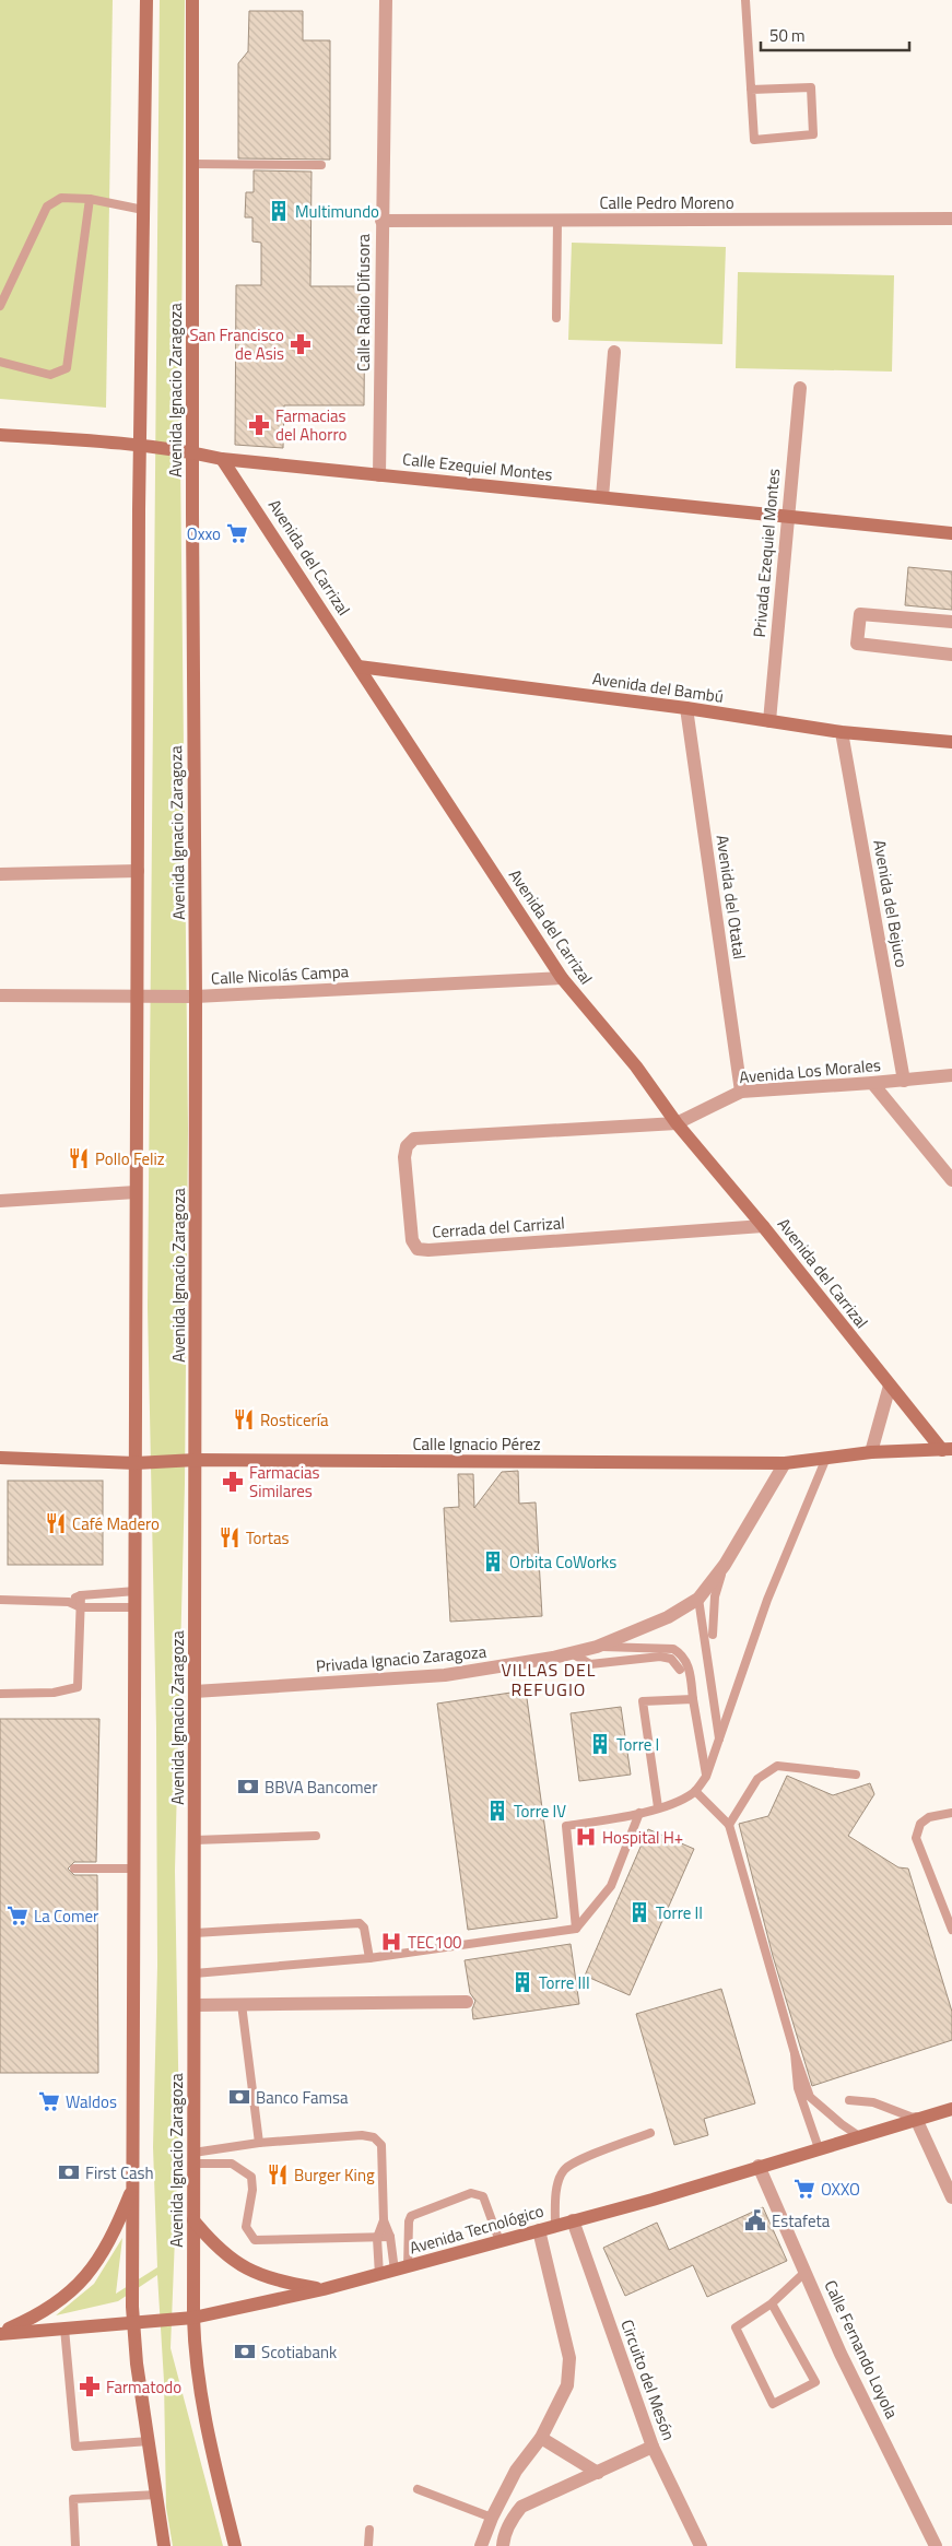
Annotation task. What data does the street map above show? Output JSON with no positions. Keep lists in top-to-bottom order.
{
  "streets": {
    "main road": [
      "Avenida Ignacio Zaragoza",
      "Calle Ezequiel Montes",
      "Avenida del Carrizal",
      "Avenida del Bambú",
      "Calle Ignacio Pérez",
      "Avenida Tecnológico"
    ],
    "street": [
      "Calle Pedro Moreno",
      "Calle Radio Difusora",
      "Privada Ezequiel Montes",
      "Avenida del Otatal",
      "Avenida del Bejuco",
      "Calle Nicolás Campa",
      "Avenida Los Morales",
      "Cerrada del Carrizal",
      "Privada Ignacio Zaragoza",
      "Calle Fernando Loyola",
      "Circuito del Mesón"
    ]
  },
  "crossings": [
    ["Calle Pedro Moreno", "Calle Radio Difusora"],
    ["Calle Radio Difusora", "Calle Ezequiel Montes"],
    ["Avenida Ignacio Zaragoza", "Calle Ezequiel Montes"],
    ["Avenida Ignacio Zaragoza", "Calle Nicolás Campa"],
    ["Avenida Ignacio Zaragoza", "Calle Ignacio Pérez"],
    ["Avenida Ignacio Zaragoza", "Privada Ignacio Zaragoza"],
    ["Avenida Ignacio Zaragoza", "Avenida Tecnológico"],
    ["Calle Ezequiel Montes", "Privada Ezequiel Montes"],
    ["Calle Ezequiel Montes", "Avenida del Carrizal"],
    ["Privada Ezequiel Montes", "Avenida del Bambú"],
    ["Avenida del Carrizal", "Avenida del Bambú"],
    ["Avenida del Carrizal", "Calle Nicolás Campa"],
    ["Avenida del Carrizal", "Avenida Los Morales"],
    ["Avenida del Carrizal", "Cerrada del Carrizal"],
    ["Avenida del Carrizal", "Calle Ignacio Pérez"],
    ["Avenida del Bambú", "Avenida del Otatal"],
    ["Avenida del Bambú", "Avenida del Bejuco"],
    ["Avenida del Otatal", "Avenida Los Morales"],
    ["Avenida del Bejuco", "Avenida Los Morales"],
    ["Avenida Los Morales", "Cerrada del Carrizal"],
    ["Calle Ignacio Pérez", "Privada Ignacio Zaragoza"],
    ["Avenida Tecnológico", "Calle Fernando Loyola"],
    ["Avenida Tecnológico", "Circuito del Mesón"]
  ],
  "districts": ["VILLAS DEL REFUGIO"],
  "places": {
    "building": [
      "Multimundo",
      "Orbita CoWorks",
      "Torre I",
      "Torre IV",
      "Torre II",
      "Torre III"
    ],
    "pharmacy": [
      "San Francisco de Asis",
      "Farmacias del Ahorro",
      "Farmacias Similares",
      "Farmatodo"
    ],
    "supermarket": [
      "Oxxo",
      "La Comer",
      "Waldos",
      "OXXO"
    ],
    "restaurant": [
      "Pollo Feliz",
      "Rosticería",
      "Café Madero",
      "Tortas",
      "Burger King"
    ],
    "bank": [
      "BBVA Bancomer",
      "Banco Famsa",
      "First Cash",
      "Scotiabank"
    ],
    "hospital": ["Hospital H+", "TEC100"],
    "public building": ["Estafeta"]
  },
  "scale_bar": "50 m"
}
